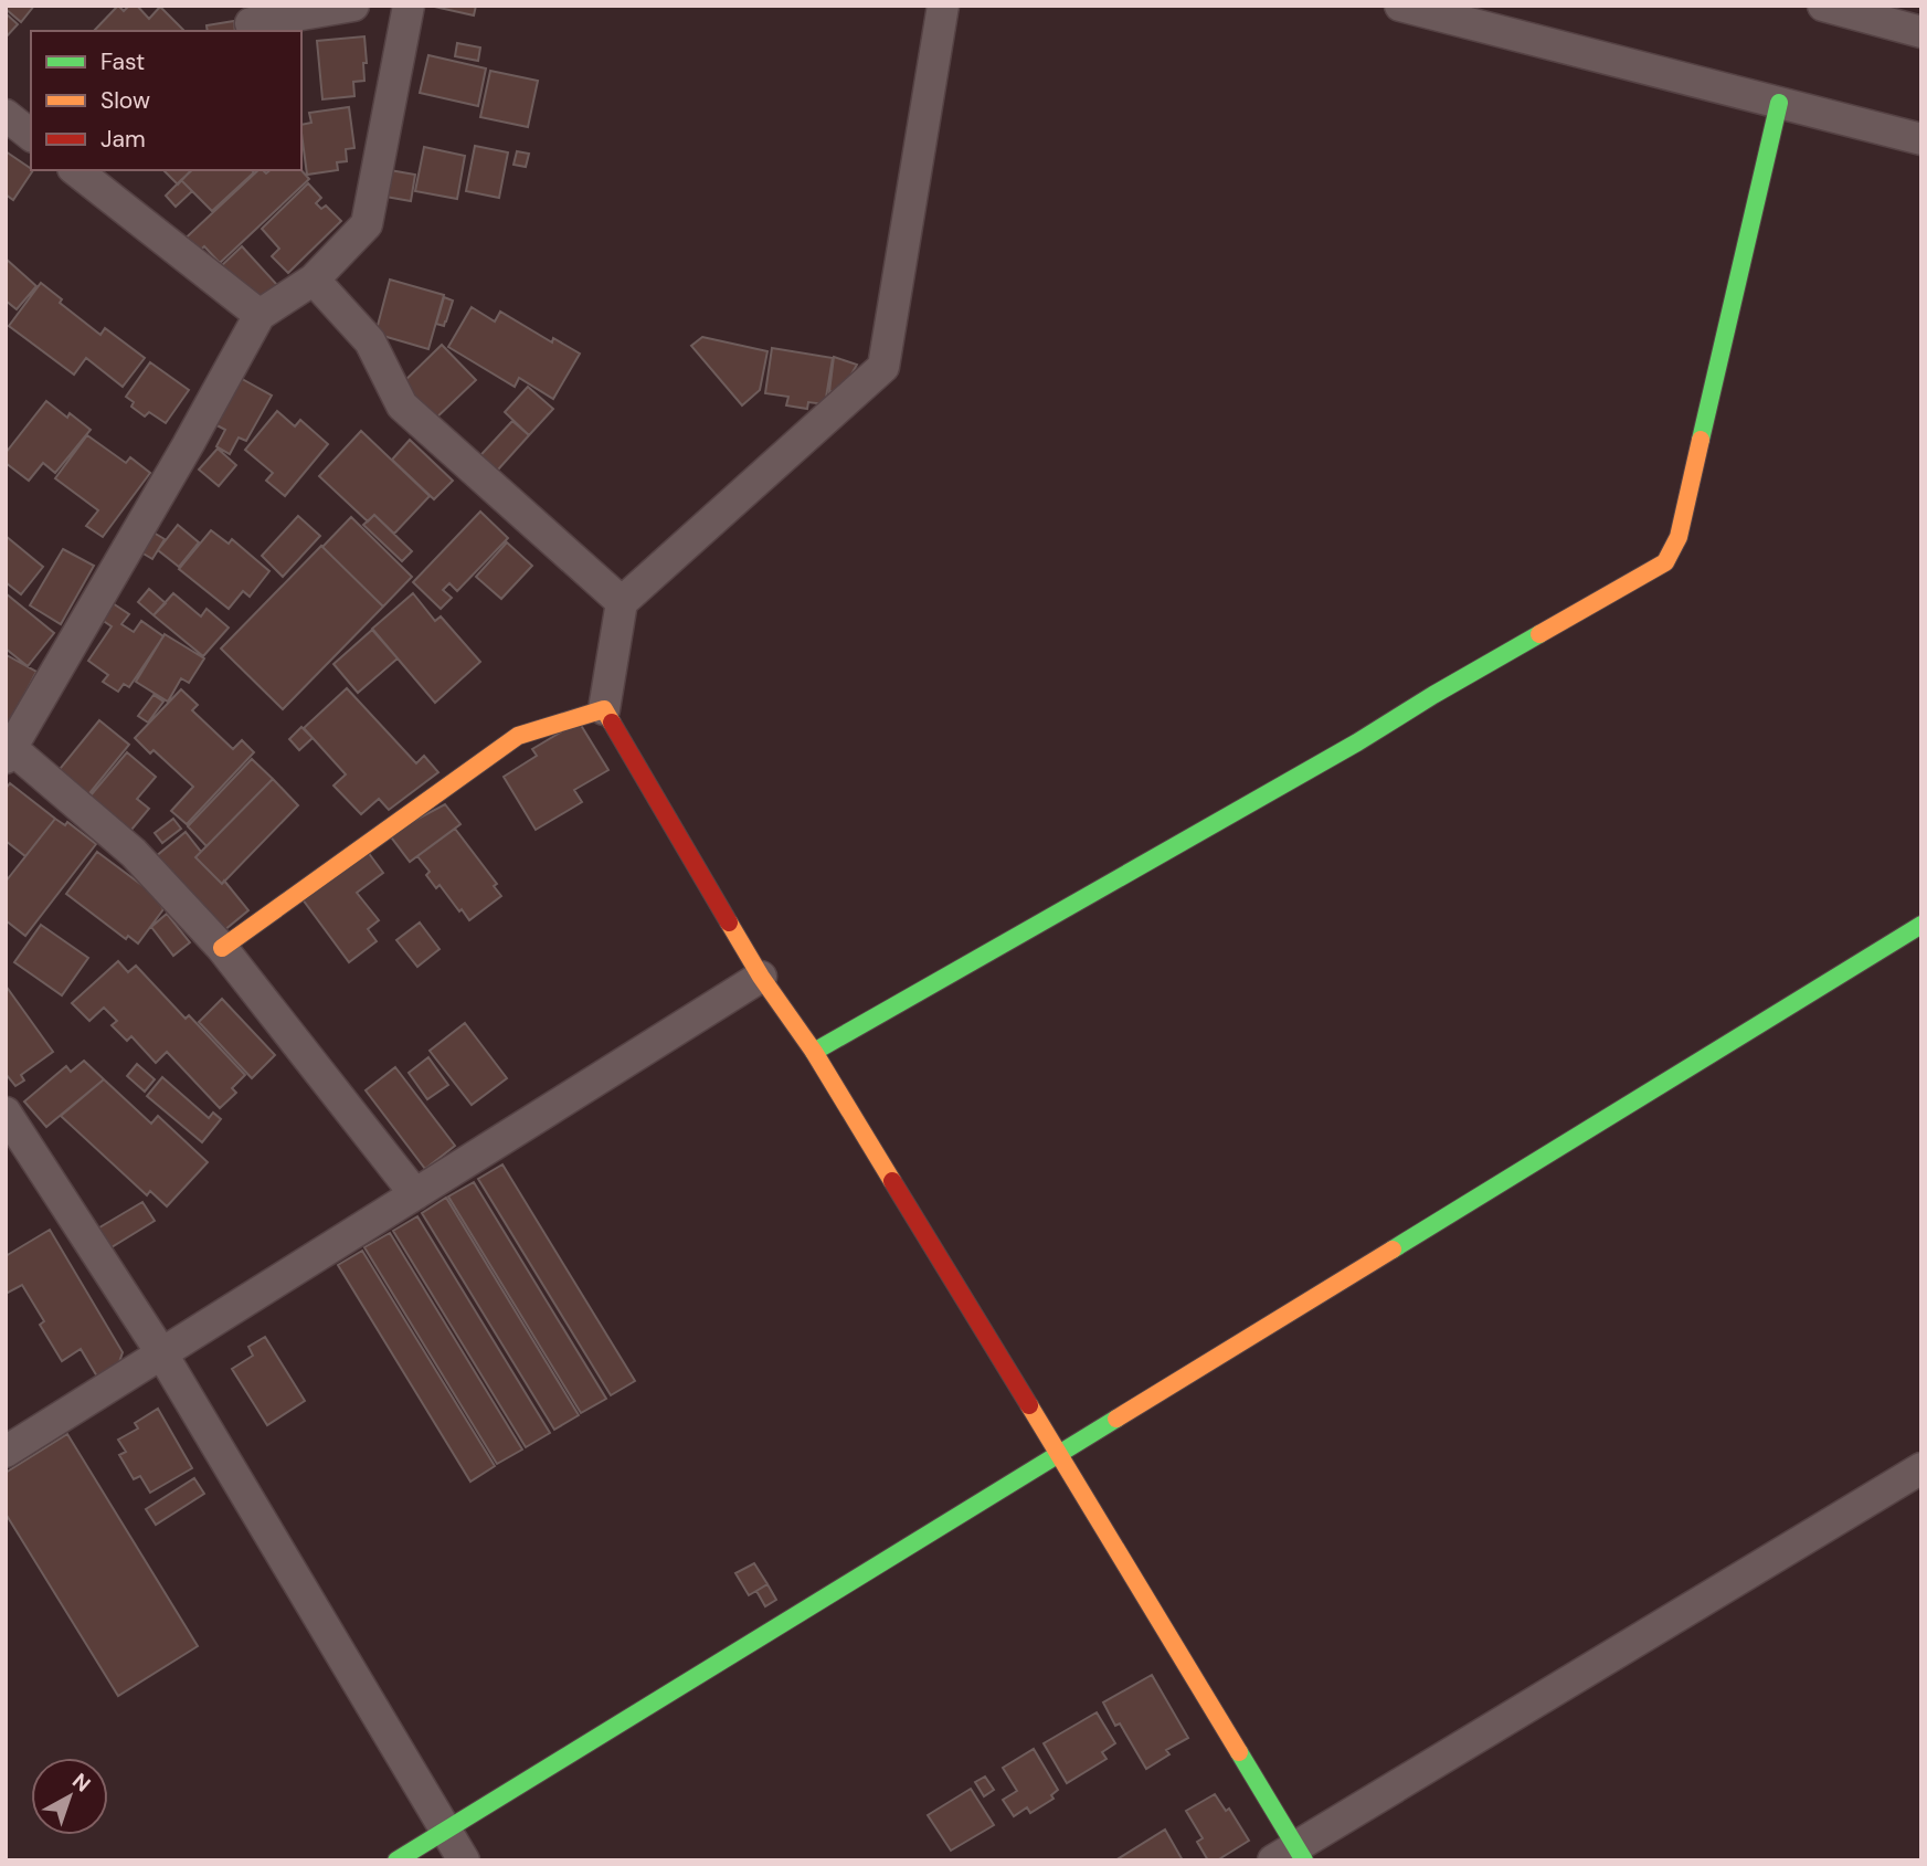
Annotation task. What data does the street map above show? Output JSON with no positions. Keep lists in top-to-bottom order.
{
  "legend": ["Fast", "Slow", "Jam"],
  "north": "top right"
}
